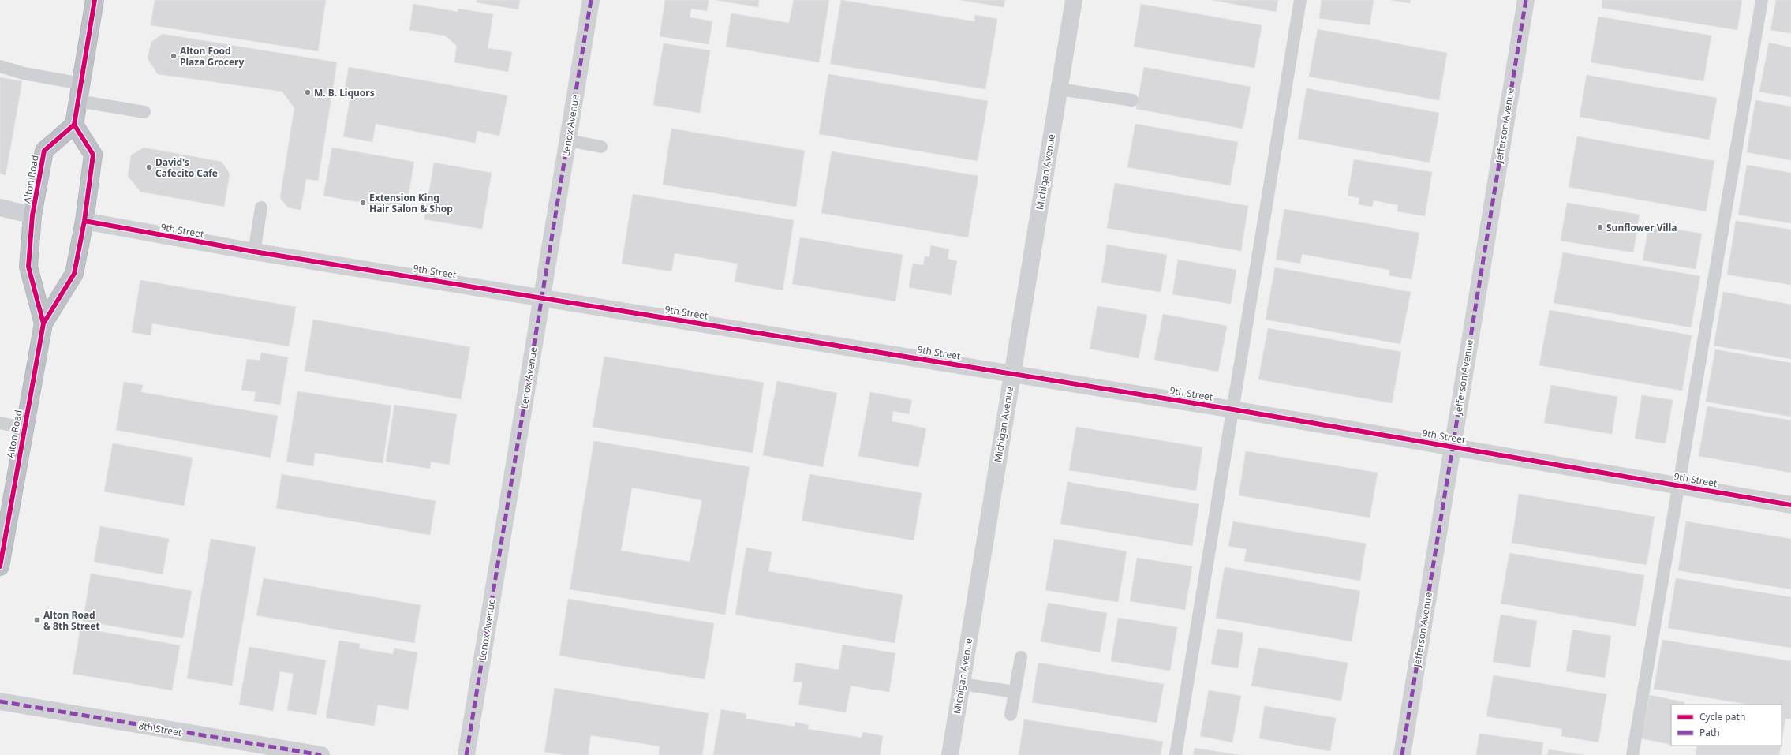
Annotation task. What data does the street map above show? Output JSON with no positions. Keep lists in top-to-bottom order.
{
  "streets": {
    "highway": ["Alton Road"],
    "street": [
      "Lenox Avenue",
      "Jefferson Avenue",
      "Michigan Avenue",
      "9th Street",
      "8th Street"
    ]
  },
  "crossings": [
    ["Lenox Avenue", "9th Street"],
    ["Jefferson Avenue", "9th Street"],
    ["Michigan Avenue", "9th Street"],
    ["Alton Road", "9th Street"]
  ],
  "places": {
    "other": [
      "Alton Food Plaza Grocery",
      "M. B. Liquors",
      "David's Cafecito Cafe",
      "Extension King Hair Salon & Shop",
      "Sunflower Villa"
    ],
    "transit": ["Alton Road & 8th Street"]
  },
  "legend": ["Cycle path", "Path"]
}
